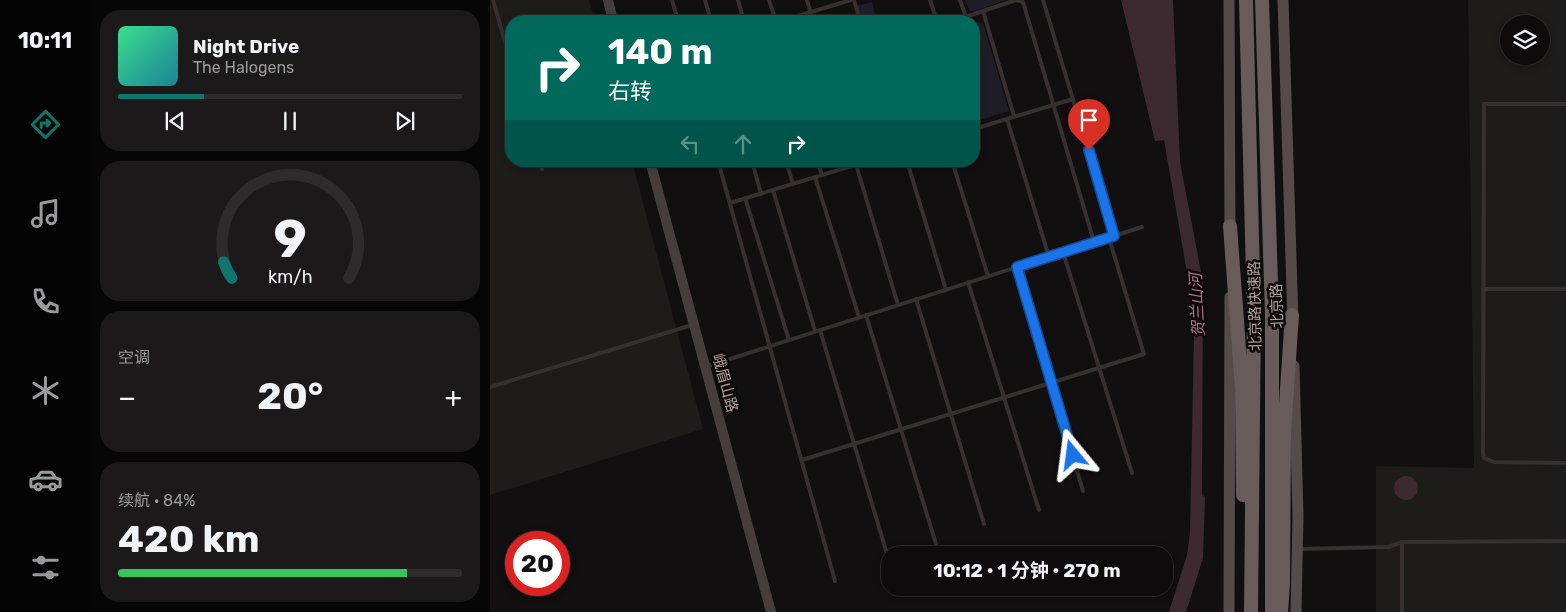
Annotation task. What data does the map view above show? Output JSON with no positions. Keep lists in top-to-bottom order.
{
  "streets": {
    "highway": ["北京路快速路"],
    "main road": ["北京路"],
    "street": ["峨眉山路"]
  },
  "water": ["贺兰山河"],
  "page": {
    "tabs": "10:11",
    "turn": ["140 m", "右转"],
    "song": ["Night Drive", "The Halogens"],
    "tile": [
      "空调",
      ["续航 · 84%", "420 km"]
    ],
    "heat": ["−", "20°", "+"],
    "limit": "20",
    "trip": "10:12 · 1 分钟 · 270 m",
    "gauge": ["9", "km/h"]
  }
}
